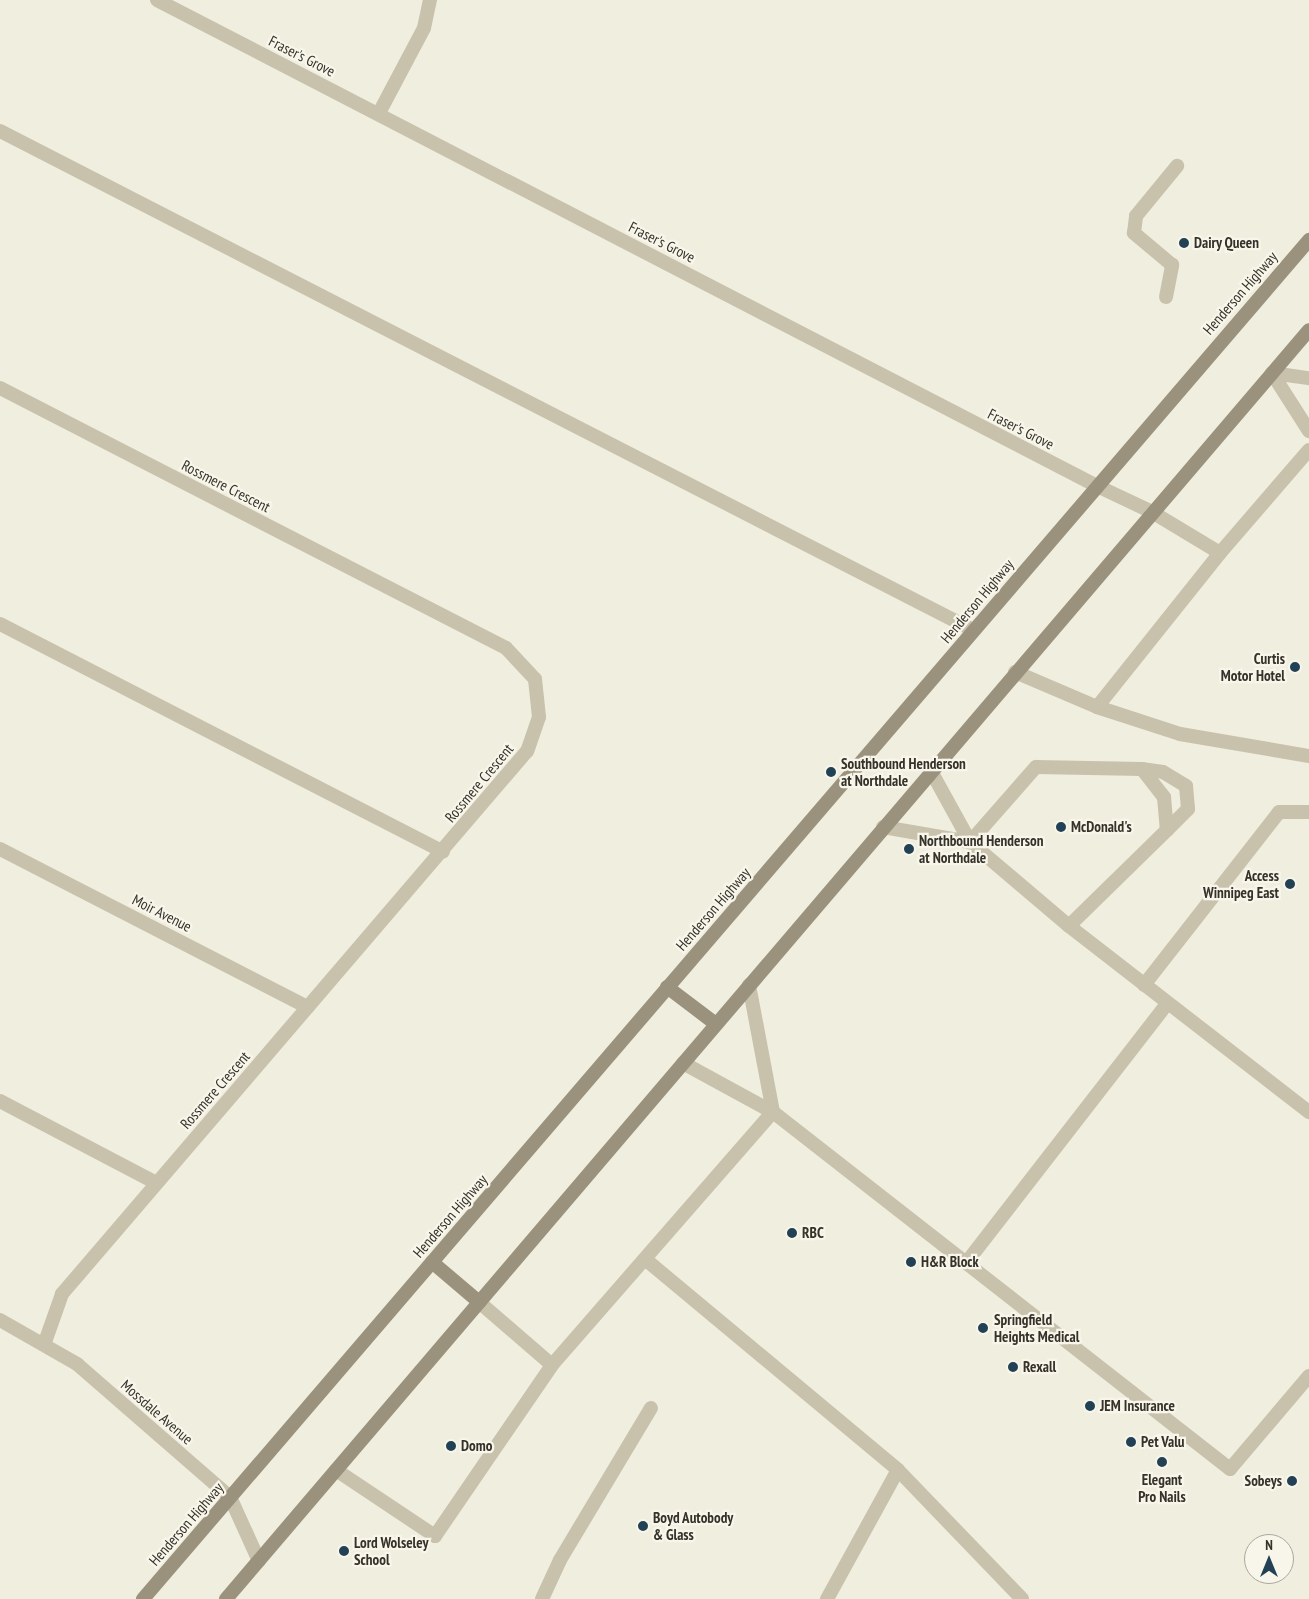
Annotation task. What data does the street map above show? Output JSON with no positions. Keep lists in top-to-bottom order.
{
  "streets": {
    "main road": ["Henderson Highway"],
    "street": [
      "Fraser's Grove",
      "Rossmere Crescent",
      "Moir Avenue",
      "Mossdale Avenue"
    ]
  },
  "crossings": [
    ["Fraser's Grove", "Henderson Highway"],
    ["Henderson Highway", "Mossdale Avenue"],
    ["Rossmere Crescent", "Moir Avenue"],
    ["Rossmere Crescent", "Mossdale Avenue"]
  ],
  "places": [
    "Dairy Queen",
    "Curtis Motor Hotel",
    "Southbound Henderson at Northdale",
    "McDonald's",
    "Northbound Henderson at Northdale",
    "Access Winnipeg East",
    "RBC",
    "H&R Block",
    "Springfield Heights Medical",
    "Rexall",
    "JEM Insurance",
    "Pet Valu",
    "Domo",
    "Elegant Pro Nails",
    "Sobeys",
    "Boyd Autobody & Glass",
    "Lord Wolseley School"
  ],
  "north": "top"
}
